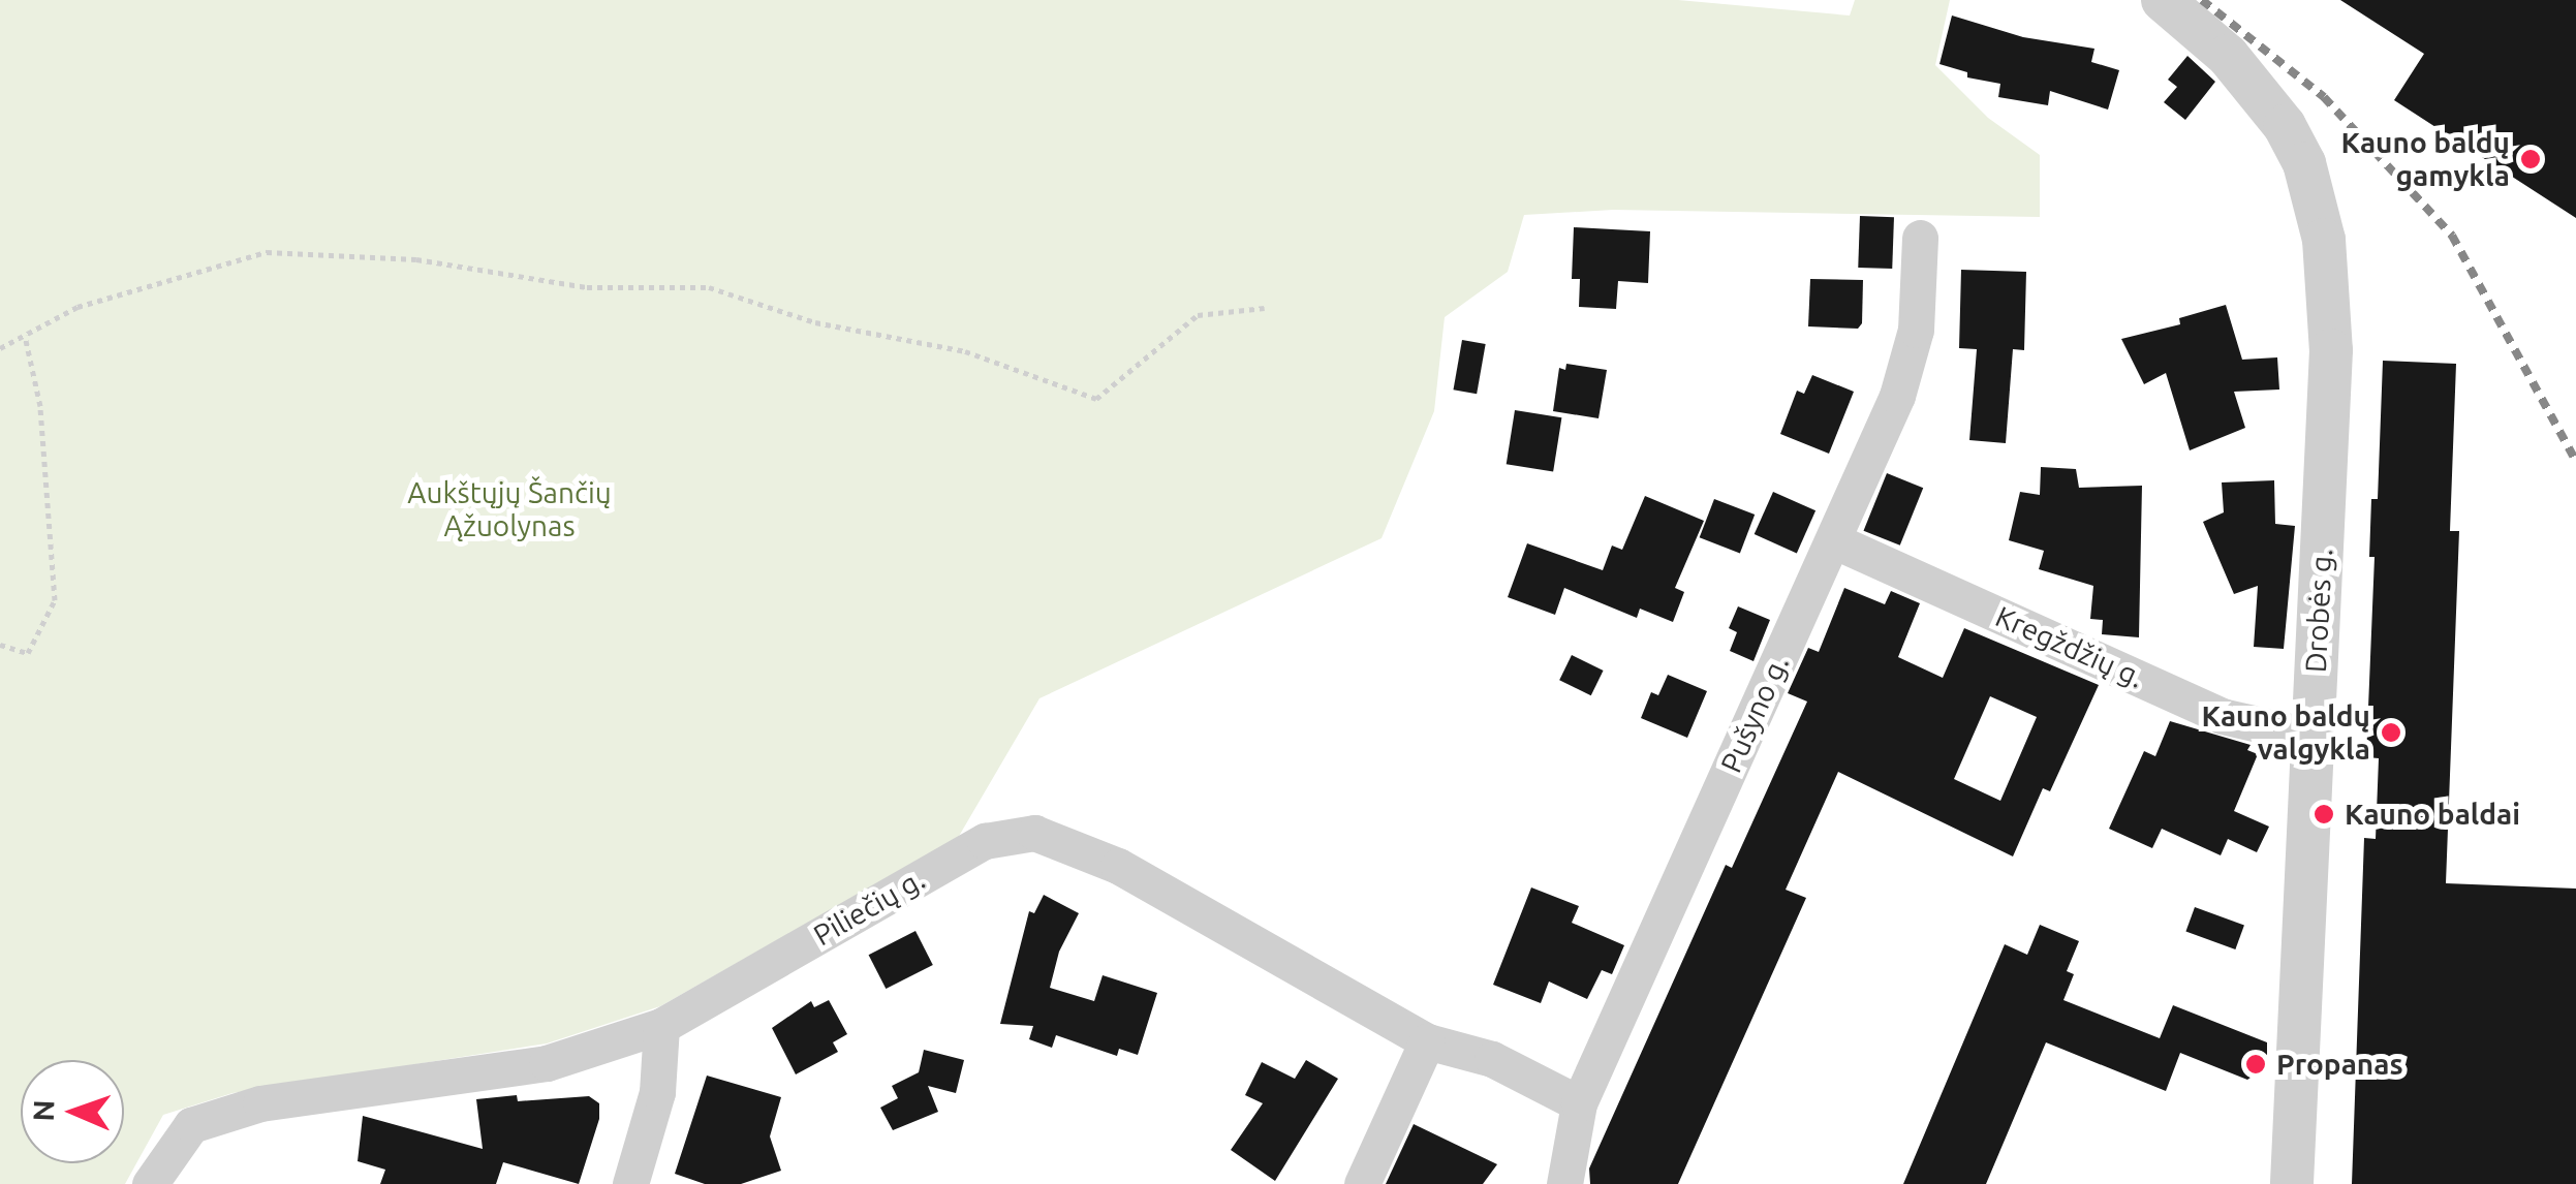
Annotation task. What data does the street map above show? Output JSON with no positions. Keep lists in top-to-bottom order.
{
  "streets": {
    "street": [
      "Drobės g.",
      "Kregždžių g.",
      "Pušyno g.",
      "Piliečių g."
    ]
  },
  "crossings": [
    ["Drobės g.", "Kregždžių g."],
    ["Kregždžių g.", "Pušyno g."],
    ["Pušyno g.", "Piliečių g."]
  ],
  "parks": ["Aukštųjų Šančių Ąžuolynas"],
  "places": [
    "Kauno baldų gamykla",
    "Kauno baldų valgykla",
    "Kauno baldai",
    "Propanas"
  ],
  "north": "left"
}
